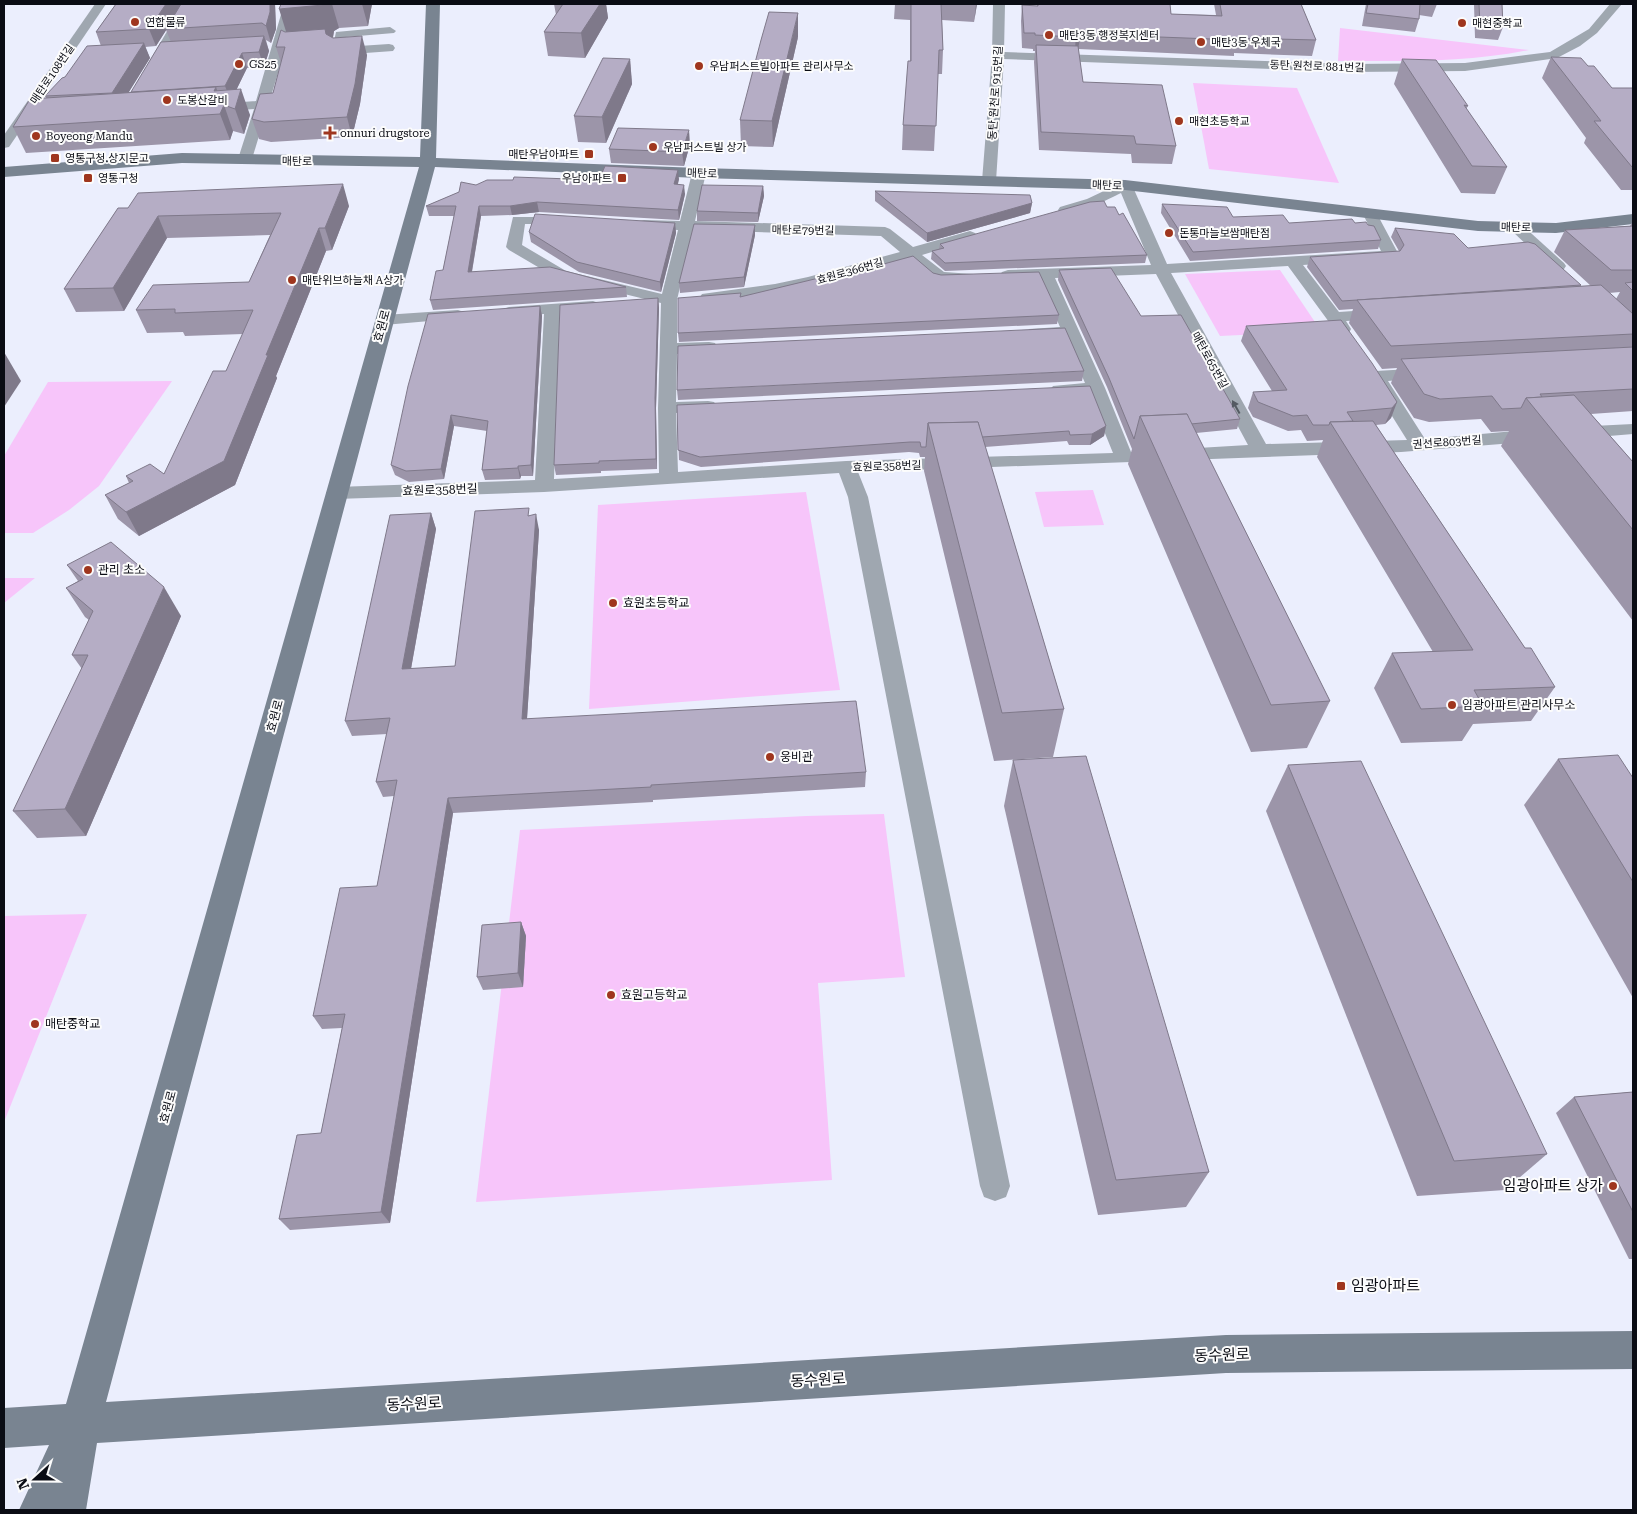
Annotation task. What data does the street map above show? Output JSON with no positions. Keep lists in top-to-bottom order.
{
  "streets": {
    "street": [
      "동탄 원천로 881번길",
      "매탄로108번길",
      "동탄 원천로 915번길",
      "매탄로",
      "매탄로79번길",
      "효원로366번길",
      "효원로",
      "매탄로65번길",
      "권선로803번길",
      "효원로358번길",
      "동수원로"
    ]
  },
  "crossings": [
    ["동탄 원천로 881번길", "동탄 원천로 915번길"],
    ["동탄 원천로 915번길", "매탄로"],
    ["매탄로", "효원로"],
    ["매탄로", "매탄로65번길"],
    ["매탄로79번길", "효원로366번길"],
    ["효원로", "효원로358번길"],
    ["효원로", "동수원로"],
    ["매탄로65번길", "권선로803번길"],
    ["매탄로65번길", "효원로358번길"],
    ["권선로803번길", "효원로358번길"]
  ],
  "places": {
    "other": [
      "연합물류",
      "매현중학교",
      "매탄3동 행정복지센터",
      "매탄3동 우체국",
      "GS25",
      "우남퍼스트빌아파트 관리사무소",
      "도봉산갈비",
      "매현초등학교",
      "Boyeong Mandu",
      "우남퍼스트빌 상가",
      "돈통마늘보쌈매탄점",
      "매탄위브하늘채 A상가",
      "관리 초소",
      "효원초등학교",
      "임광아파트 관리사무소",
      "웅비관",
      "효원고등학교",
      "매탄중학교",
      "임광아파트 상가"
    ],
    "health": ["onnuri drugstore"],
    "transit": [
      "매탄우남아파트",
      "영통구청.상지문고",
      "영통구청",
      "우남아파트",
      "임광아파트"
    ]
  },
  "north": "left"
}
